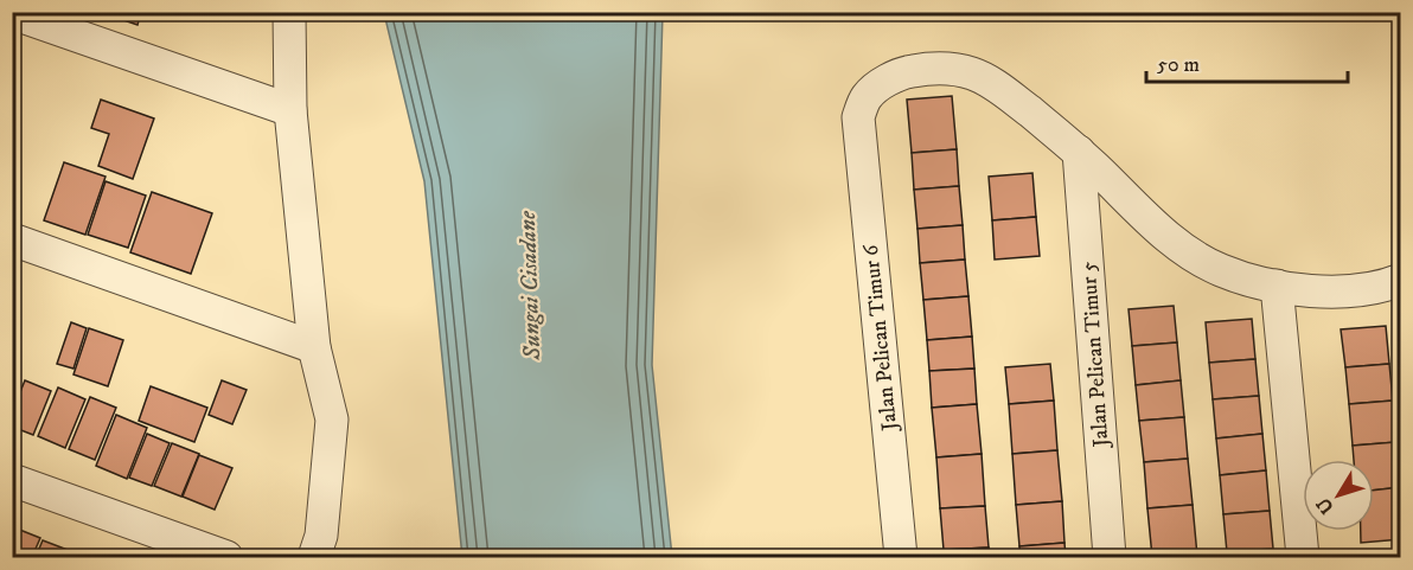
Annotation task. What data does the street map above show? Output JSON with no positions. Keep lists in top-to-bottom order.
{
  "streets": {
    "street": ["Jalan Pelican Timur 6", "Jalan Pelican Timur 5"]
  },
  "crossings": [
    ["Jalan Pelican Timur 6", "Jalan Pelican Timur 5"]
  ],
  "water": ["Sungai Cisadane"],
  "scale_bar": "50 m",
  "north": "bottom left"
}
